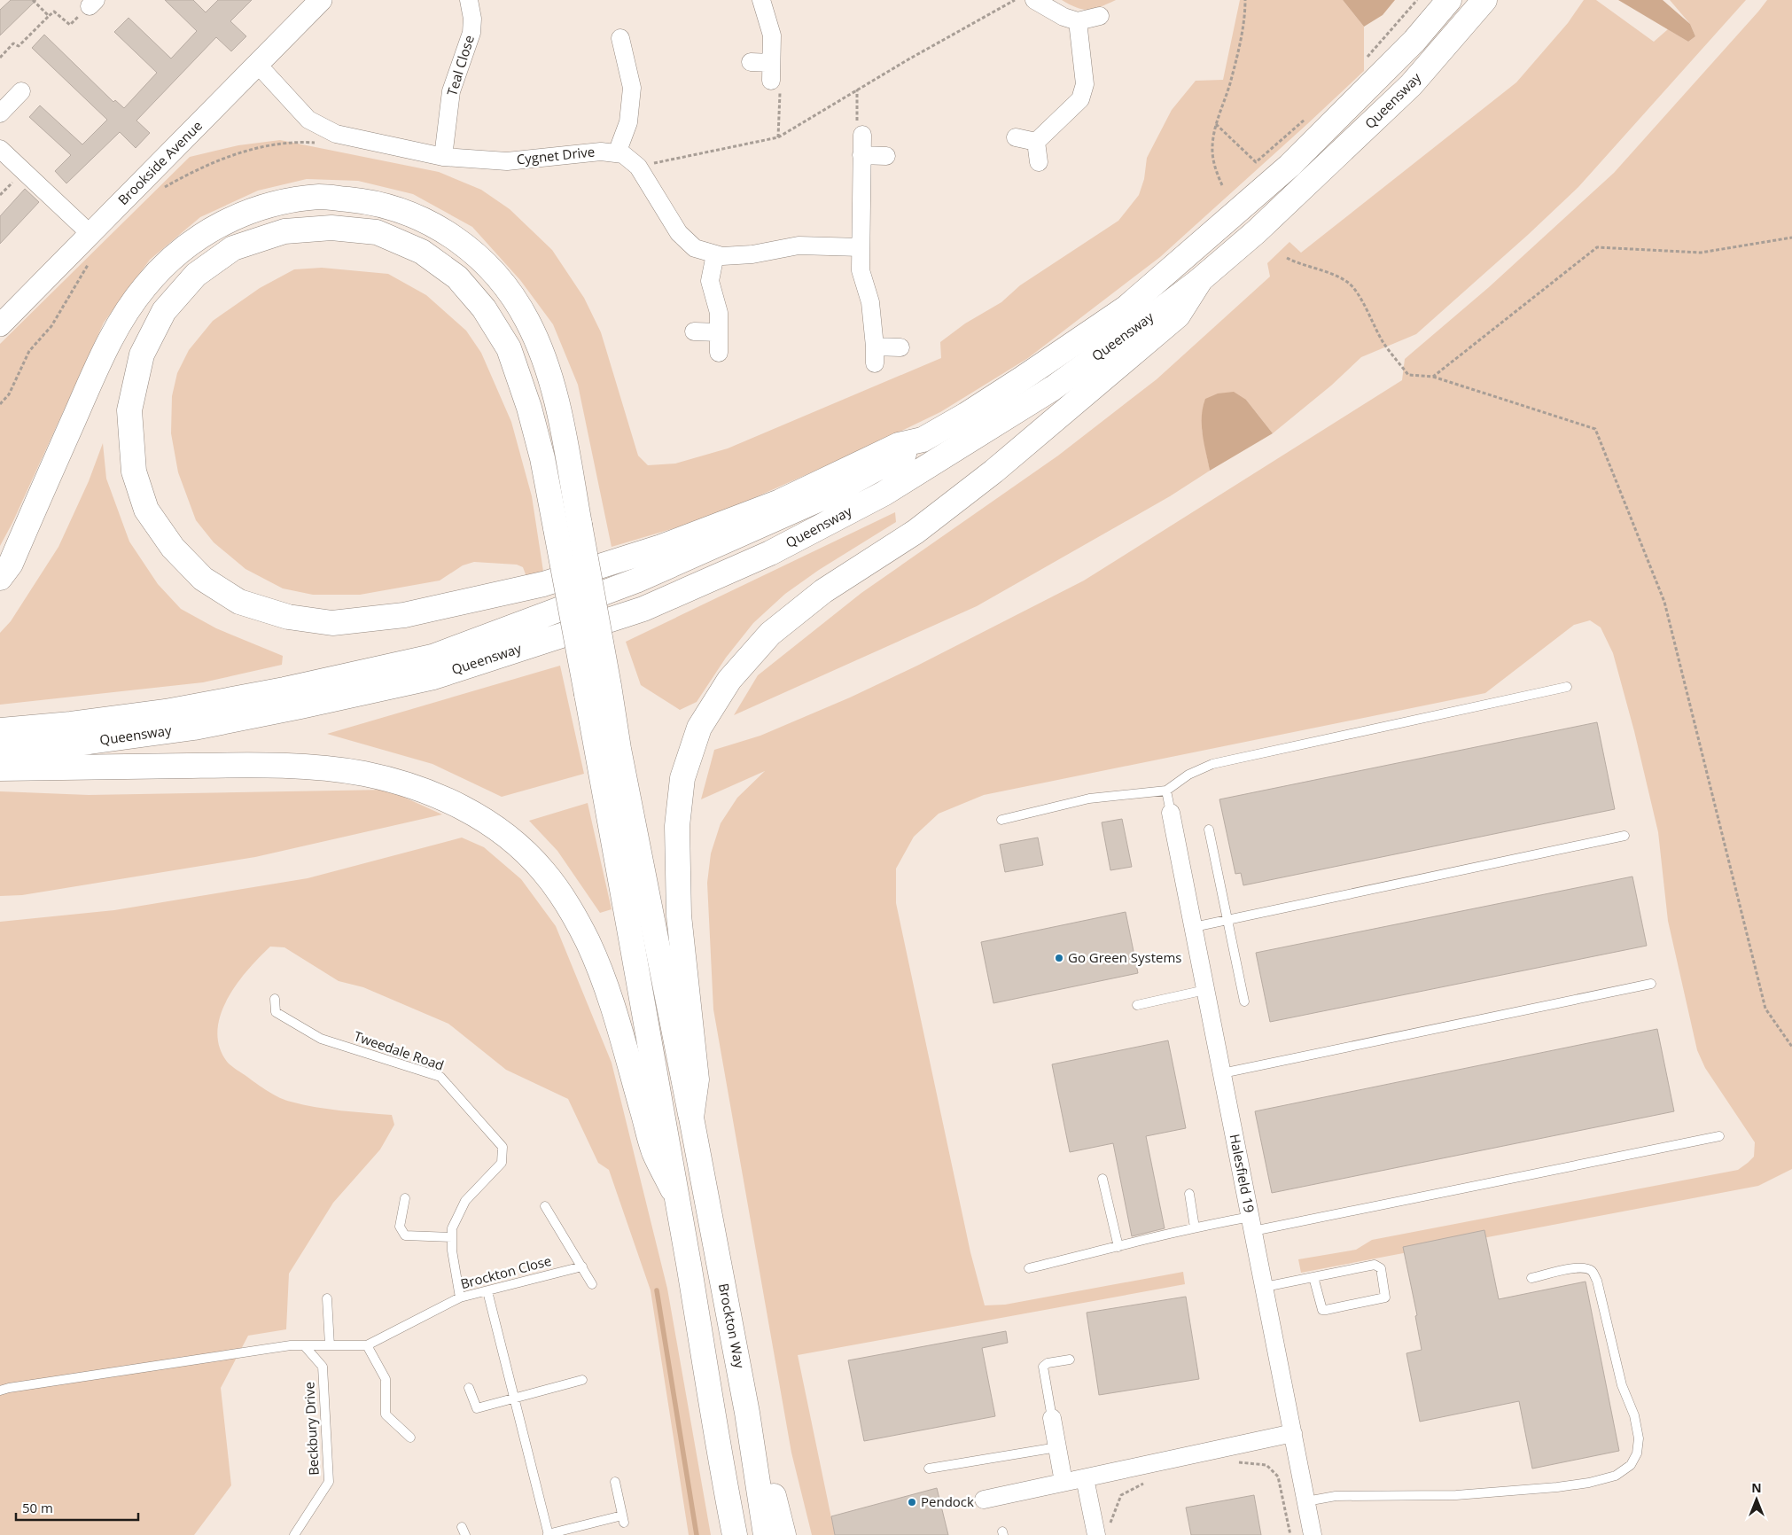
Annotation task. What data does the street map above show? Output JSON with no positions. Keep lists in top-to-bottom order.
{
  "streets": {
    "main road": ["Queensway", "Brockton Way"],
    "street": [
      "Teal Close",
      "Cygnet Drive",
      "Brookside Avenue",
      "Halesfield 19"
    ],
    "lane": ["Tweedale Road", "Brockton Close", "Beckbury Drive"]
  },
  "crossings": [
    ["Teal Close", "Cygnet Drive"],
    ["Cygnet Drive", "Brookside Avenue"],
    ["Tweedale Road", "Brockton Close"]
  ],
  "places": ["Go Green Systems", "Pendock"],
  "scale_bar": "50 m",
  "north": "top"
}
